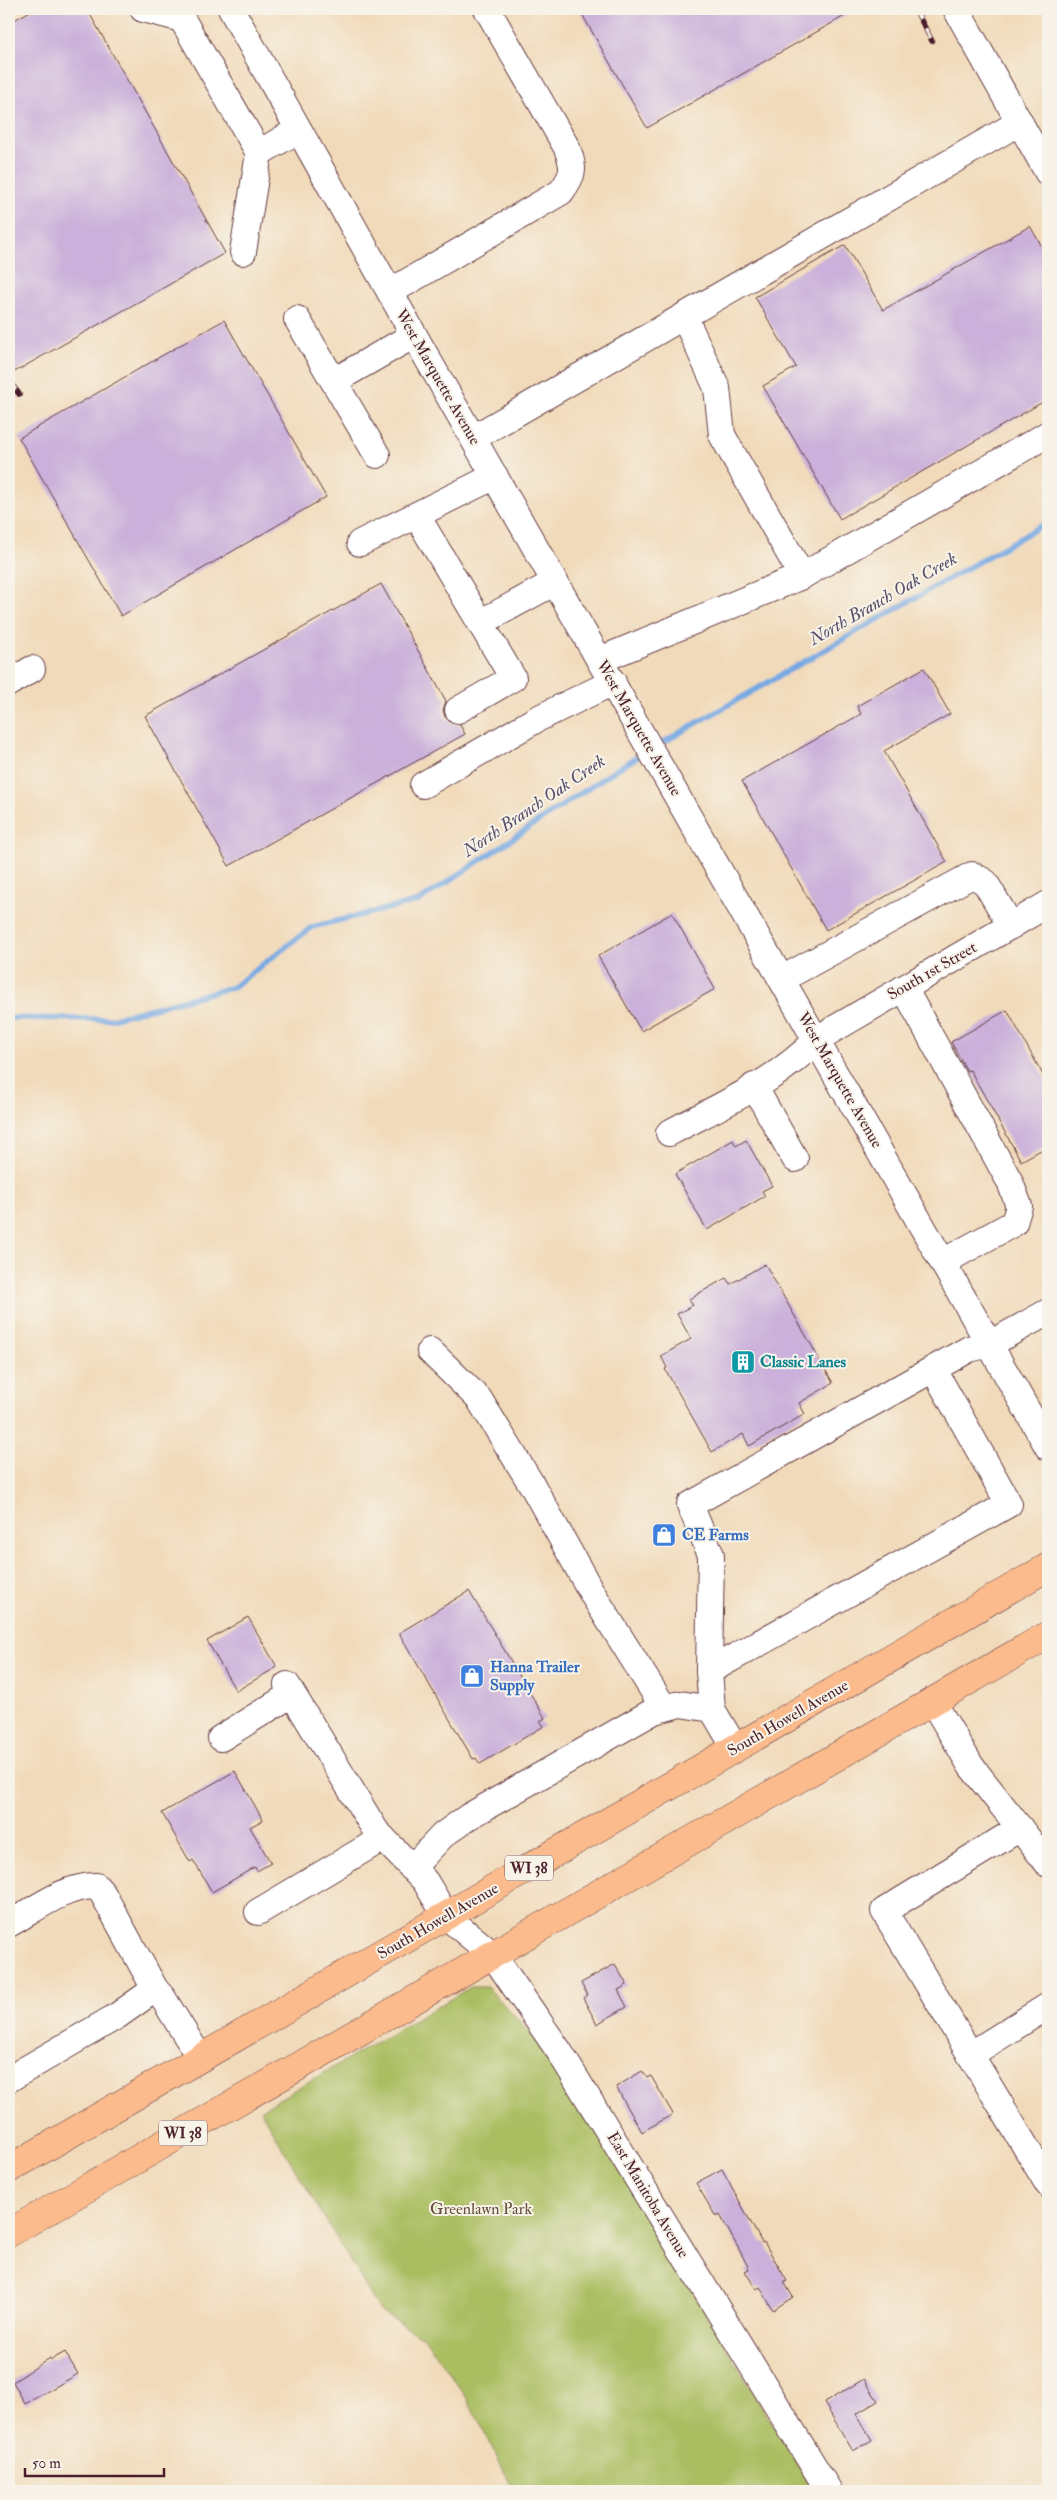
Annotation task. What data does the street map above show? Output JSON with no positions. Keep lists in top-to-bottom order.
{
  "streets": {
    "main road": ["South Howell Avenue", "WI 38"],
    "street": ["West Marquette Avenue", "South 1st Street", "East Manitoba Avenue"]
  },
  "crossings": [
    ["West Marquette Avenue", "South 1st Street"],
    ["South Howell Avenue", "East Manitoba Avenue"],
    ["WI 38", "East Manitoba Avenue"]
  ],
  "water": ["North Branch Oak Creek"],
  "parks": ["Greenlawn Park"],
  "places": {
    "building": ["Classic Lanes"],
    "shop": ["CE Farms", "Hanna Trailer Supply"]
  },
  "scale_bar": "50 m"
}
